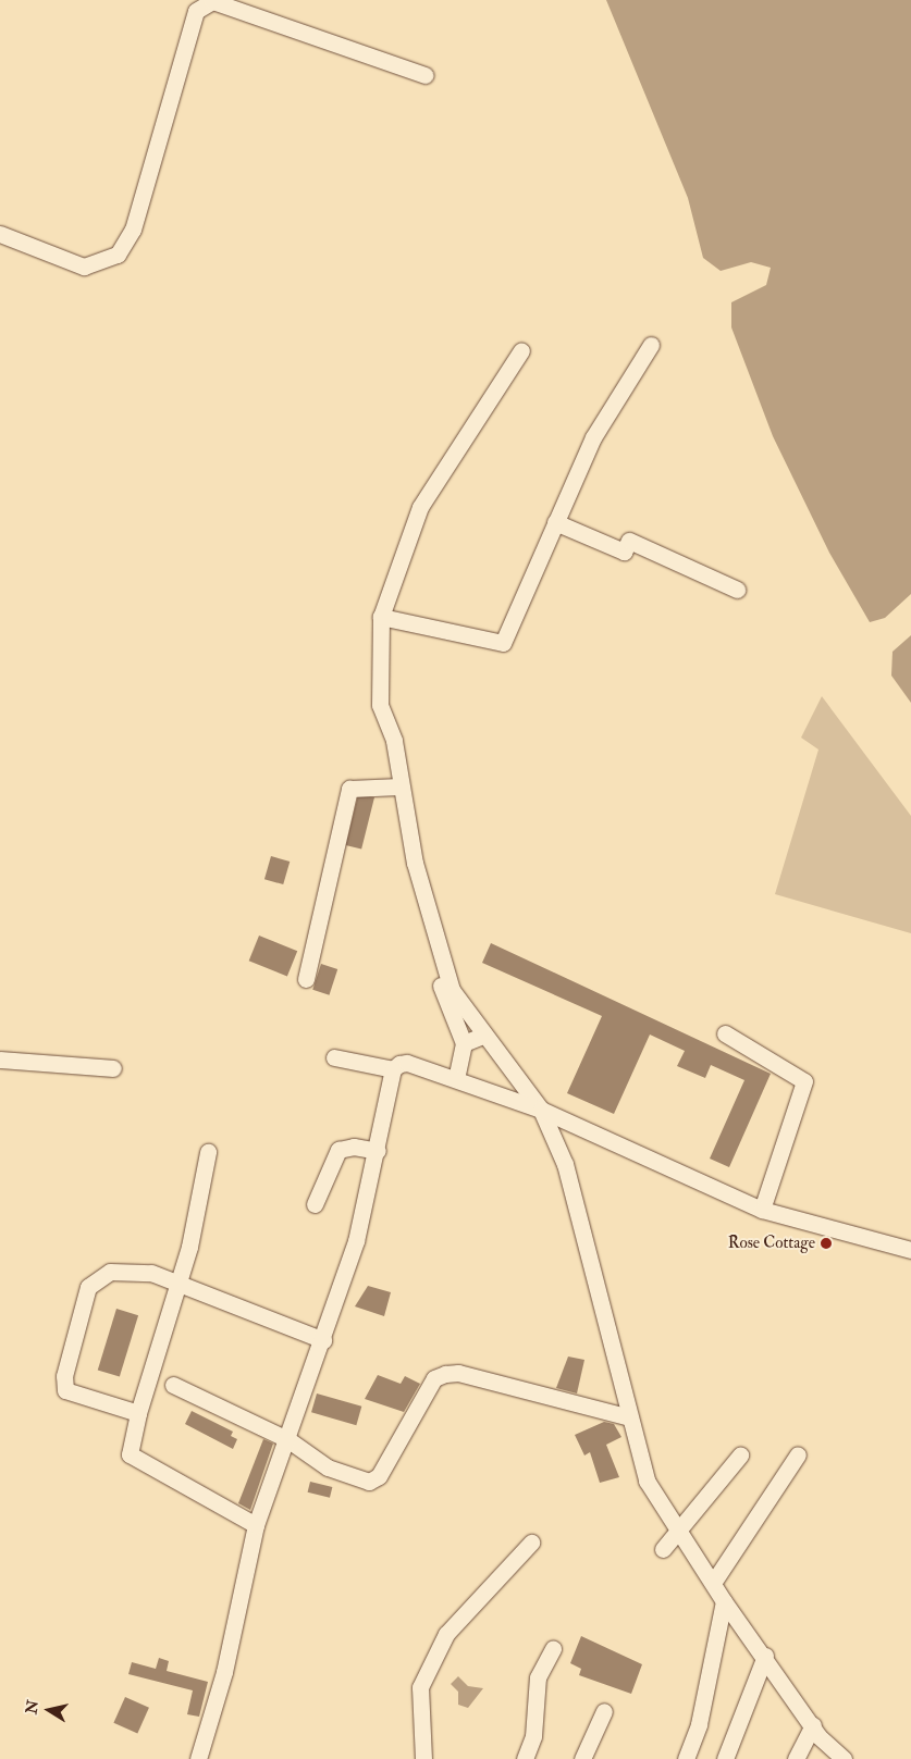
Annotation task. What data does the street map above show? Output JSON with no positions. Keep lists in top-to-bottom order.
{
  "places": ["Rose Cottage"],
  "north": "left"
}
